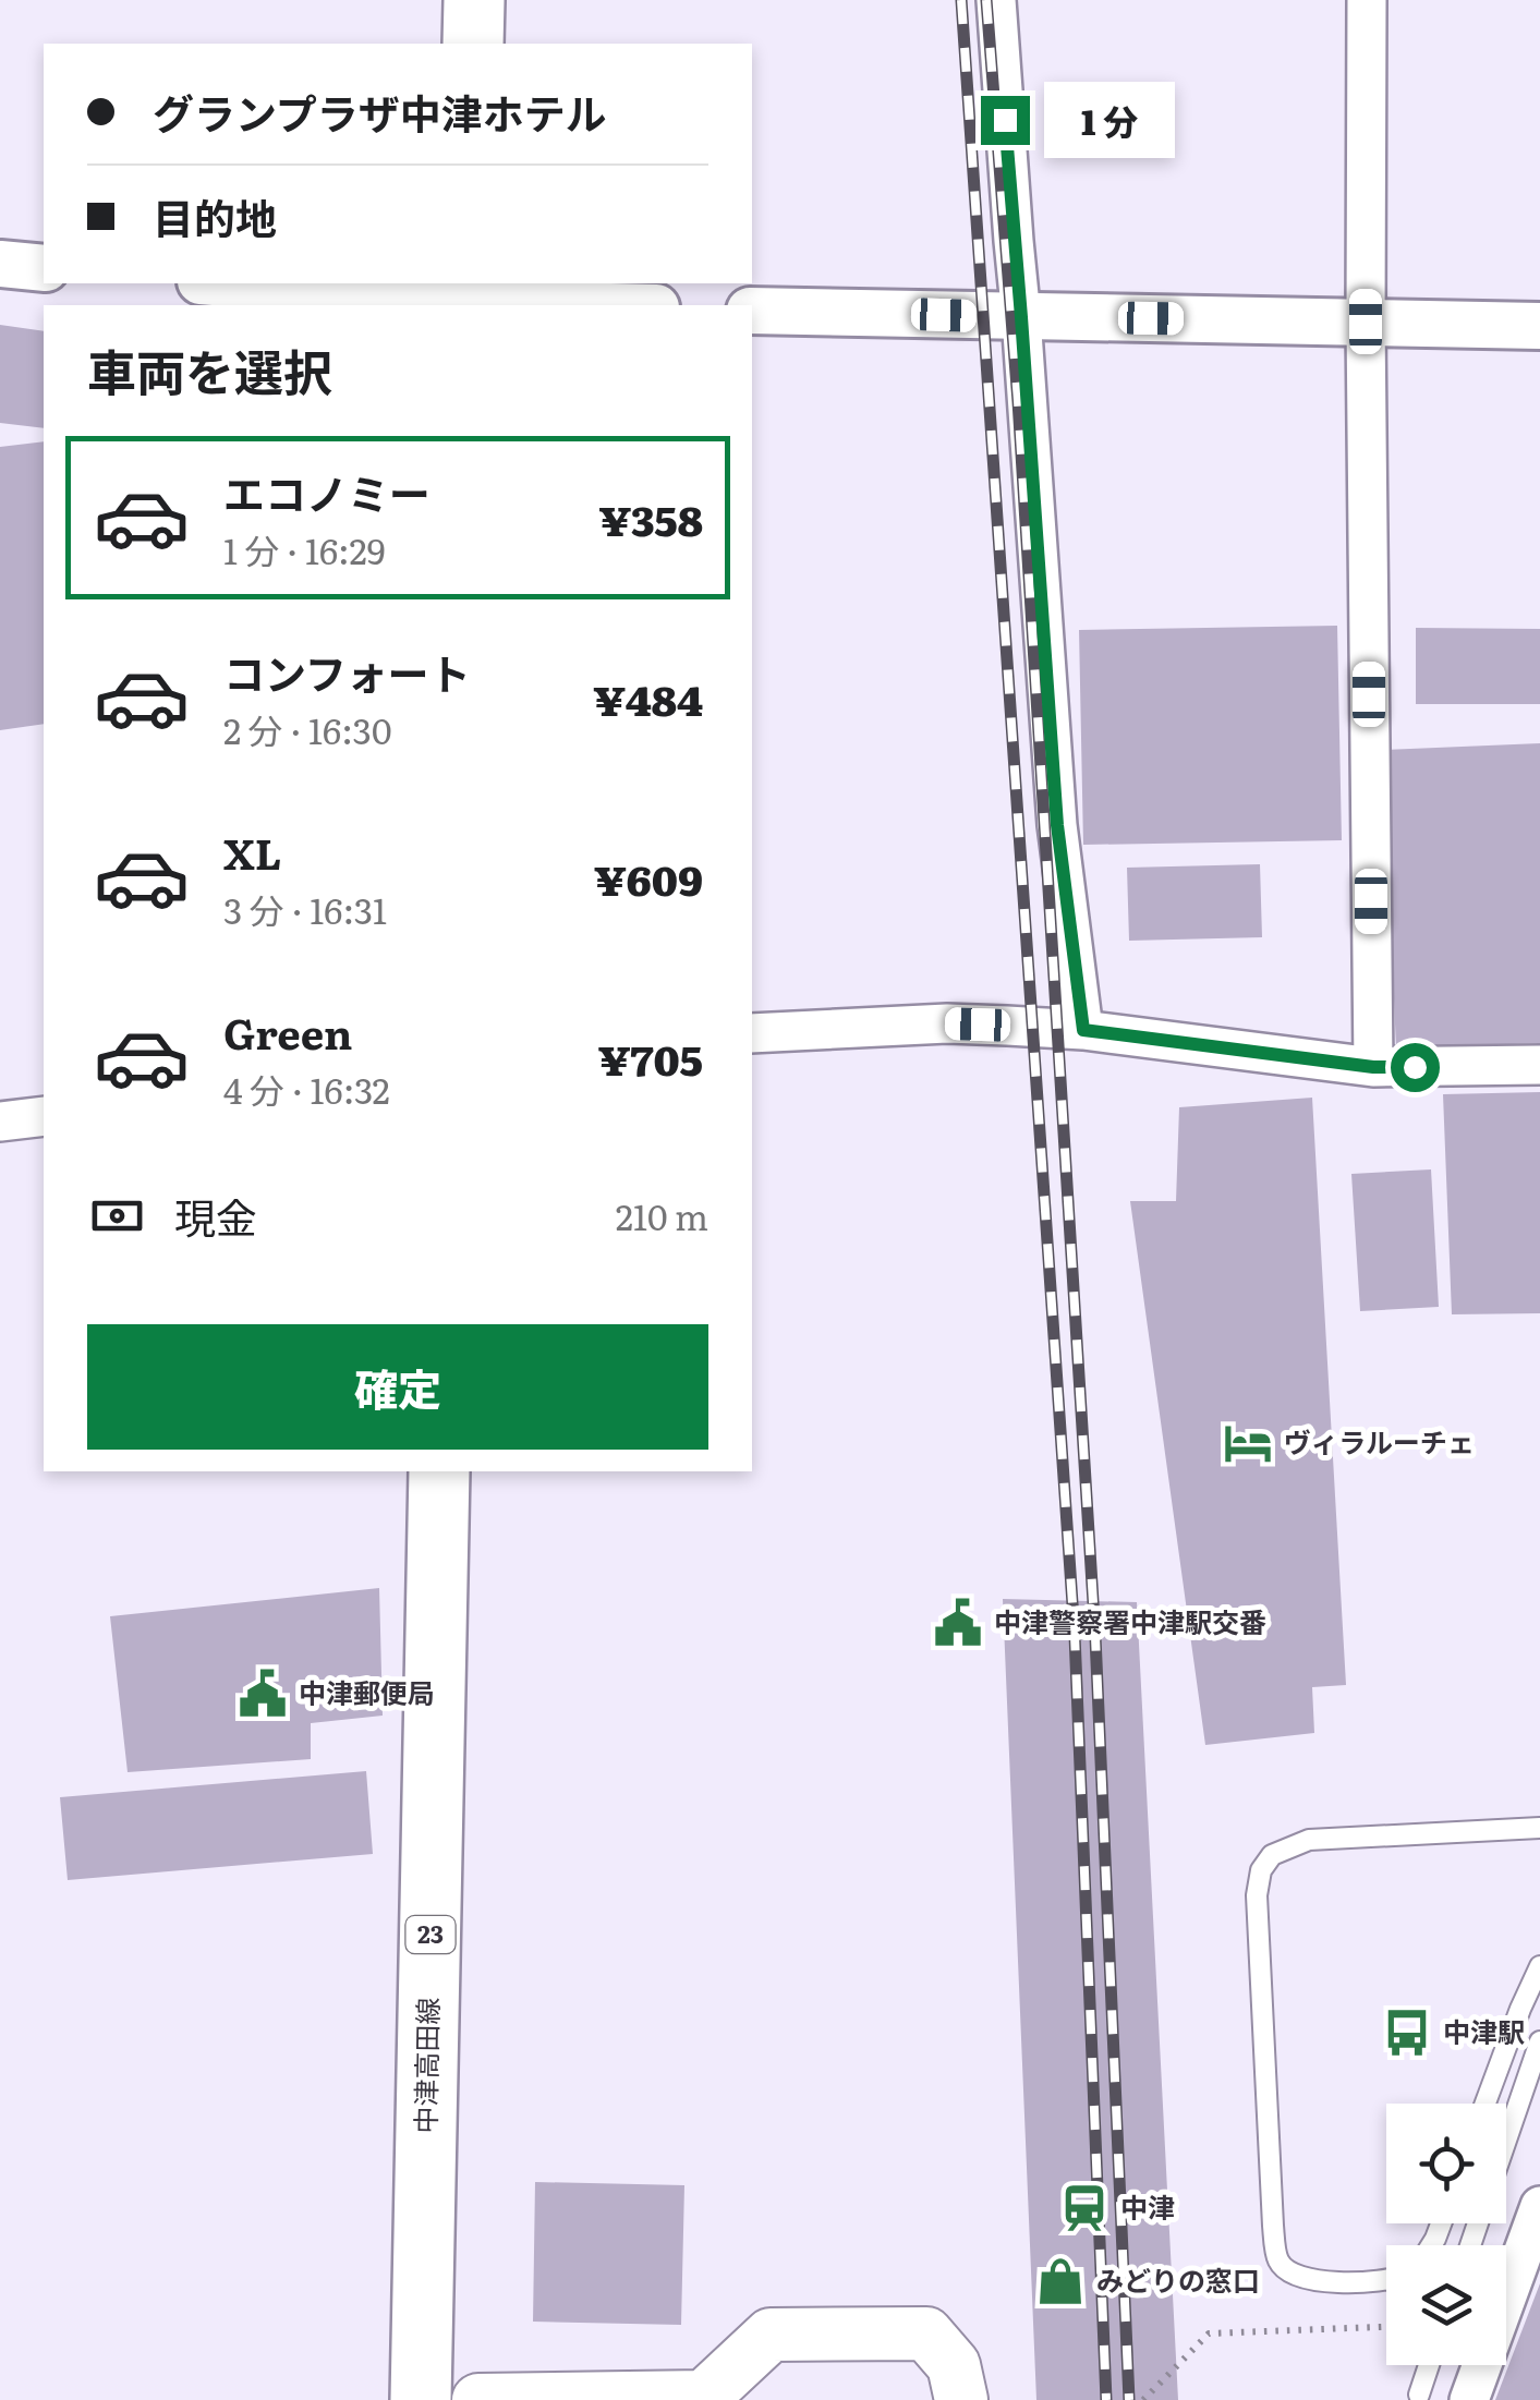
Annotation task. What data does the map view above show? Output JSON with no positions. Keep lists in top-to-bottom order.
{
  "streets": {
    "main road": ["23", "中津高田線"]
  },
  "places": {
    "hotel": ["ヴィラルーチェ"],
    "public building": ["中津警察署中津駅交番", "中津郵便局"],
    "bus stop": ["中津駅"],
    "station": ["中津"],
    "shop": ["みどりの窓口"]
  },
  "page": {
    "banner": ["グランプラザ中津ホテル", "目的地"],
    "bubble": "1 分",
    "heading": "車両を選択",
    "list": [
      {
        "name": "エコノミー",
        "note": "1 分 · 16:29",
        "value": "¥358"
      },
      {
        "name": "コンフォート",
        "note": "2 分 · 16:30",
        "value": "¥484"
      },
      {
        "name": "XL",
        "note": "3 分 · 16:31",
        "value": "¥609"
      },
      {
        "name": "Green",
        "note": "4 分 · 16:32",
        "value": "¥705"
      }
    ],
    "pay": ["現金", "210 m"],
    "buttons": "確定"
  }
}
